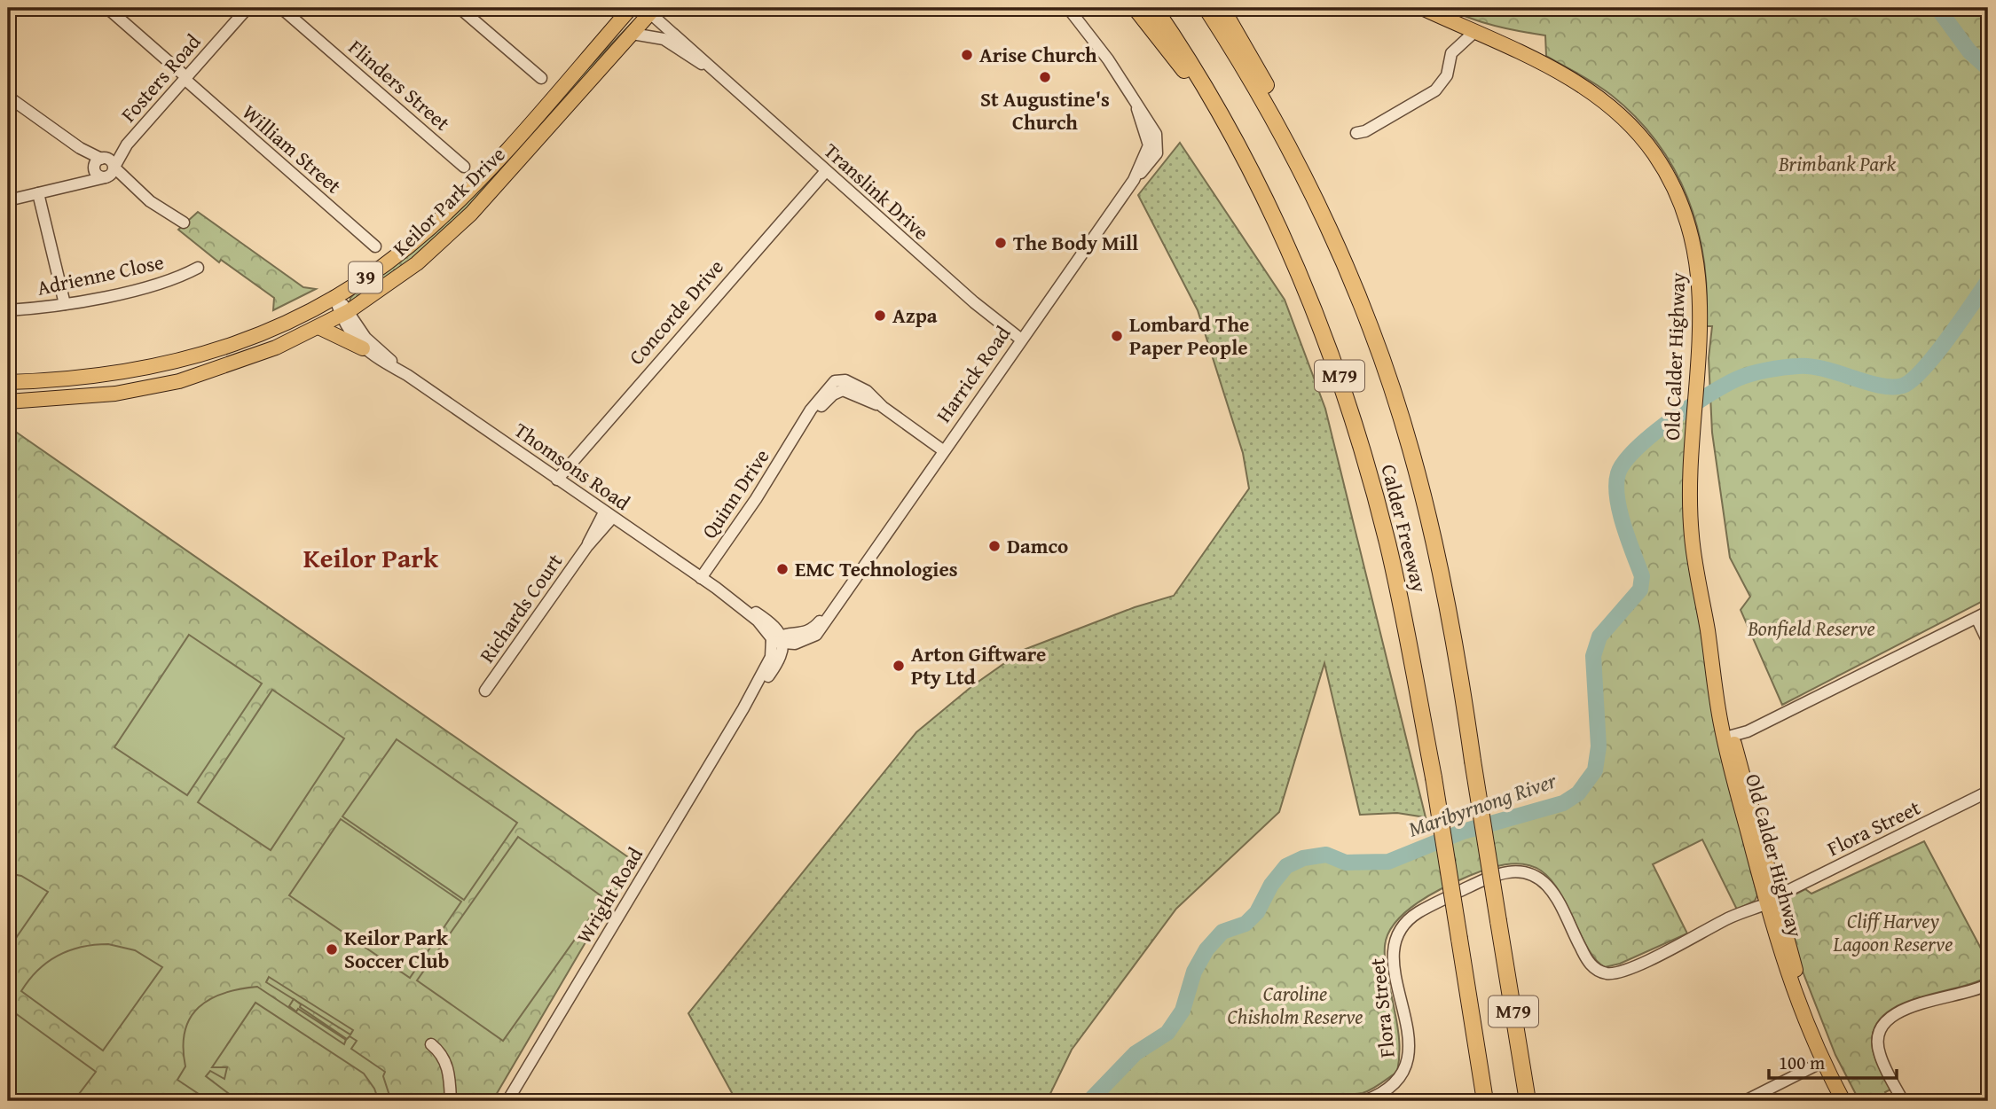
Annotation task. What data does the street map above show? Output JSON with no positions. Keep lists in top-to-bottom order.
{
  "streets": {
    "highway": ["M79", "Calder Freeway"],
    "main road": ["Keilor Park Drive", "39", "Old Calder Highway"],
    "street": [
      "Fosters Road",
      "Flinders Street",
      "William Street",
      "Translink Drive",
      "Adrienne Close",
      "Concorde Drive",
      "Harrick Road",
      "Thomsons Road",
      "Quinn Drive",
      "Richards Court",
      "Flora Street",
      "Wright Road"
    ]
  },
  "crossings": [
    ["Fosters Road", "William Street"],
    ["Translink Drive", "Keilor Park Drive"],
    ["Translink Drive", "Concorde Drive"],
    ["Translink Drive", "Harrick Road"],
    ["Keilor Park Drive", "Thomsons Road"],
    ["Concorde Drive", "Thomsons Road"],
    ["Old Calder Highway", "Flora Street"],
    ["Harrick Road", "Thomsons Road"],
    ["Harrick Road", "Quinn Drive"],
    ["Harrick Road", "Wright Road"],
    ["Thomsons Road", "Quinn Drive"],
    ["Thomsons Road", "Richards Court"],
    ["Thomsons Road", "Wright Road"]
  ],
  "districts": ["Keilor Park"],
  "water": ["Maribyrnong River"],
  "parks": [
    "Brimbank Park",
    "Bonfield Reserve",
    "Cliff Harvey Lagoon Reserve",
    "Caroline Chisholm Reserve"
  ],
  "places": [
    "Arise Church",
    "St Augustine's Church",
    "The Body Mill",
    "Azpa",
    "Lombard The Paper People",
    "Damco",
    "EMC Technologies",
    "Arton Giftware Pty Ltd",
    "Keilor Park Soccer Club"
  ],
  "scale_bar": "100 m"
}
